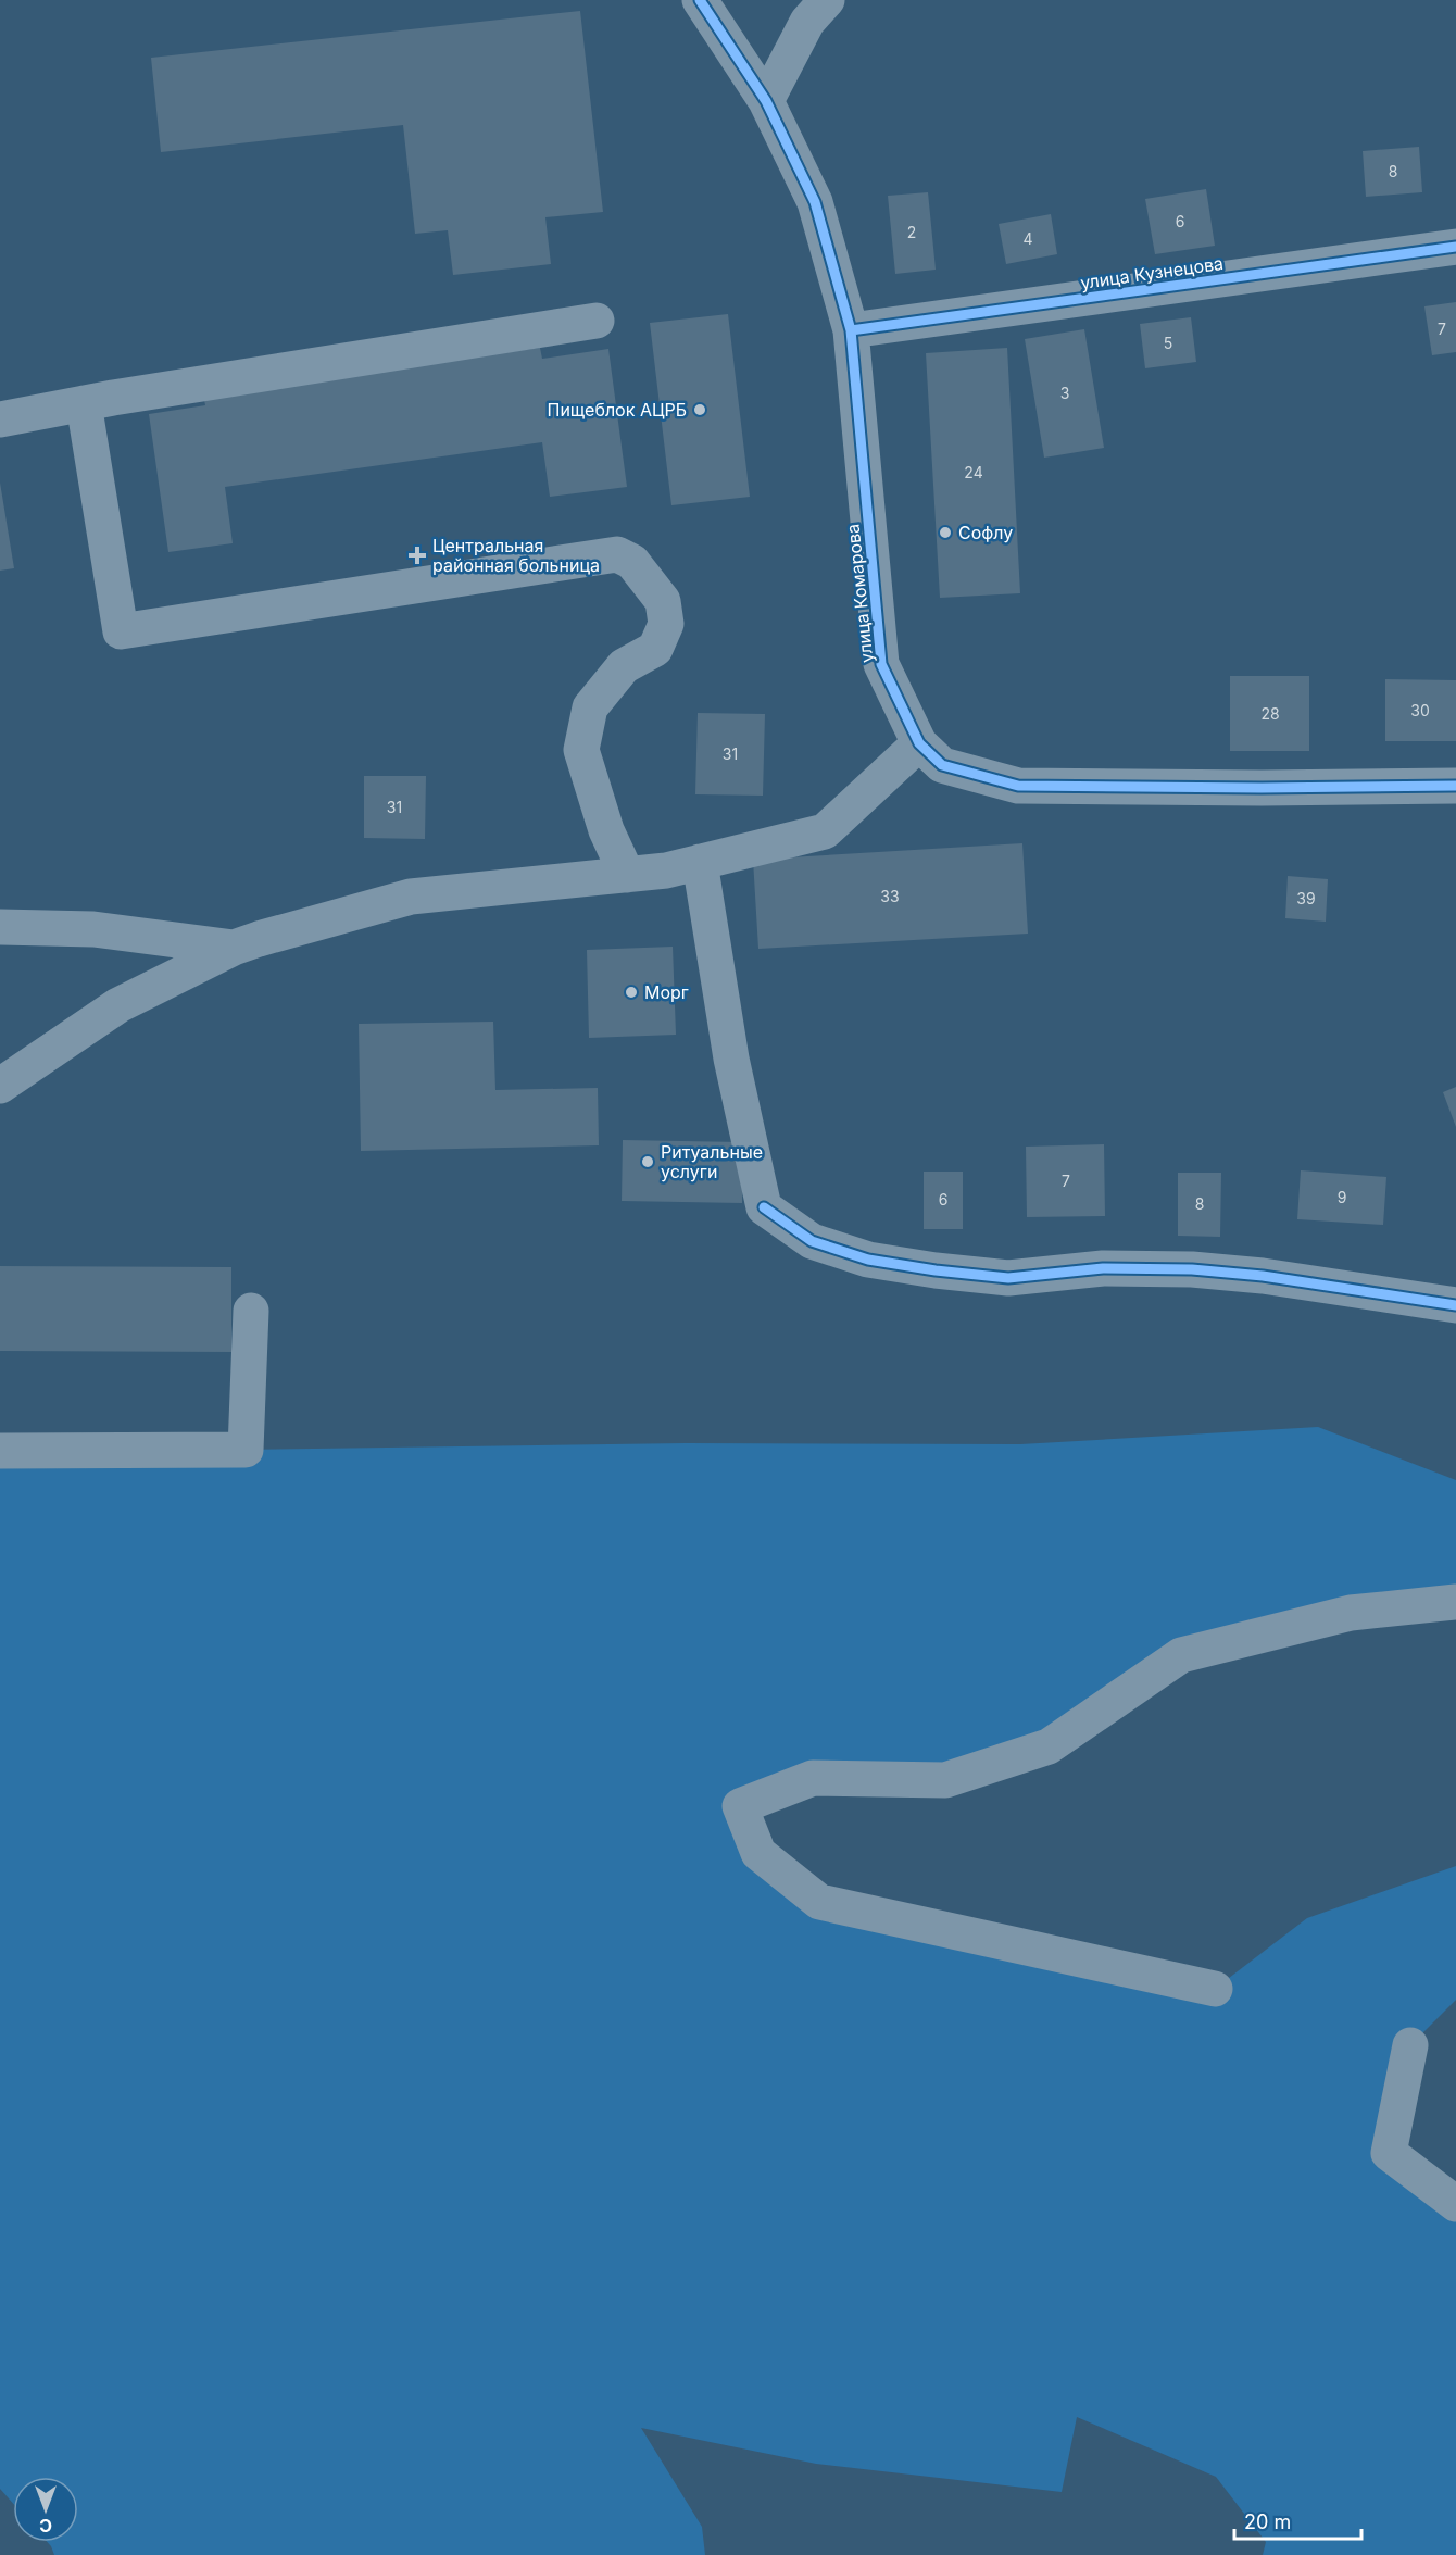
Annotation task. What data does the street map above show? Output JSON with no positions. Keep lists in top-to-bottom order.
{
  "streets": {
    "street": ["улица Кузнецова", "улица Комарова"]
  },
  "crossings": [
    ["улица Кузнецова", "улица Комарова"]
  ],
  "places": {
    "other": [
      "Пищеблок АЦРБ",
      "Софлу",
      "Морг",
      "Ритуальные услуги"
    ],
    "health": ["Центральная районная больница"]
  },
  "house_numbers": [
    "8",
    "6",
    "2",
    "4",
    "7",
    "5",
    "3",
    "24",
    "30",
    "28",
    "31",
    "31",
    "33",
    "39",
    "7",
    "9",
    "6",
    "8"
  ],
  "scale_bar": "20 m",
  "north": "bottom"
}
